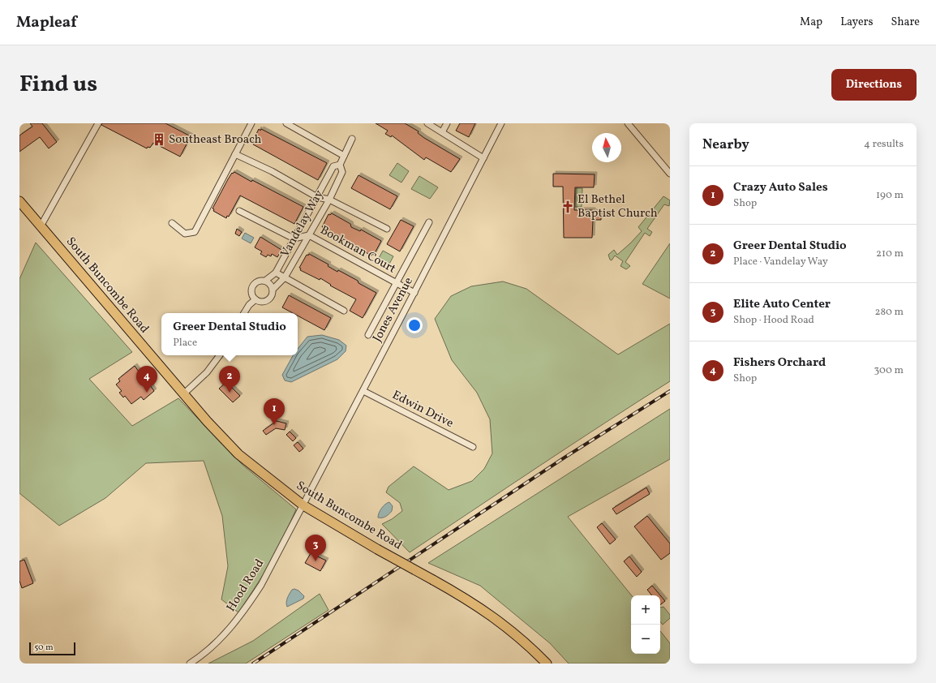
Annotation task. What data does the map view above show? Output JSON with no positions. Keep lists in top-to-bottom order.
{
  "streets": {
    "main road": ["South Buncombe Road"],
    "street": [
      "Vandelay Way",
      "Bookman Court",
      "Jones Avenue",
      "Edwin Drive",
      "Hood Road"
    ]
  },
  "crossings": [
    ["Vandelay Way", "Bookman Court"],
    ["Bookman Court", "Jones Avenue"],
    ["South Buncombe Road", "Jones Avenue"],
    ["South Buncombe Road", "Hood Road"],
    ["Jones Avenue", "Edwin Drive"],
    ["Jones Avenue", "Hood Road"]
  ],
  "places": {
    "building": ["Southeast Broach"],
    "church": ["El Bethel Baptist Church"]
  },
  "scale_bar": "50 m",
  "north": "top",
  "page": {
    "header": "Mapleaf",
    "nav": ["Map", "Layers", "Share"],
    "title": "Find us",
    "buttons": "Directions",
    "heading": ["Nearby", "4 results"],
    "list": [
      {
        "mark": "1",
        "name": "Crazy Auto Sales",
        "note": "Shop",
        "value": "190 m"
      },
      {
        "mark": "2",
        "name": "Greer Dental Studio",
        "note": "Place · Vandelay Way",
        "value": "210 m"
      },
      {
        "mark": "3",
        "name": "Elite Auto Center",
        "note": "Shop · Hood Road",
        "value": "280 m"
      },
      {
        "mark": "4",
        "name": "Fishers Orchard",
        "note": "Shop",
        "value": "300 m"
      }
    ],
    "popup": ["Greer Dental Studio", "Place"],
    "pins": [
      "2",
      "4",
      "1",
      "3"
    ],
    "map_buttons": ["+", "−"],
    "scale": "50 m"
  }
}
